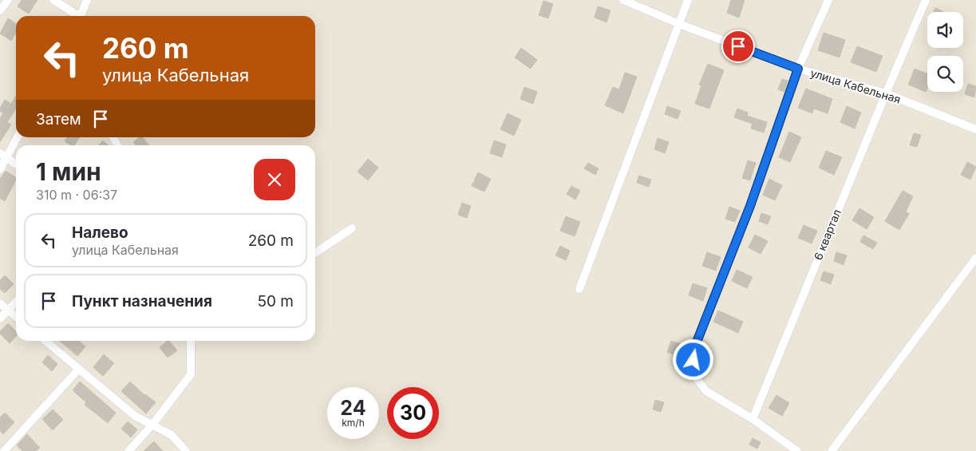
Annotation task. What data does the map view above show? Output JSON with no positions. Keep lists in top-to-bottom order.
{
  "streets": {
    "street": ["улица Кабельная", "6 квартал"]
  },
  "crossings": [
    ["улица Кабельная", "6 квартал"]
  ],
  "page": {
    "turn": ["260 m", "улица Кабельная"],
    "then": "Затем",
    "heading": ["1 мин", "310 m · 06:37"],
    "list": [
      {
        "name": "Налево",
        "note": "улица Кабельная",
        "value": "260 m"
      },
      {
        "name": "Пункт назначения",
        "value": "50 m"
      }
    ],
    "speed": "24 km/h",
    "limit": "30"
  }
}
